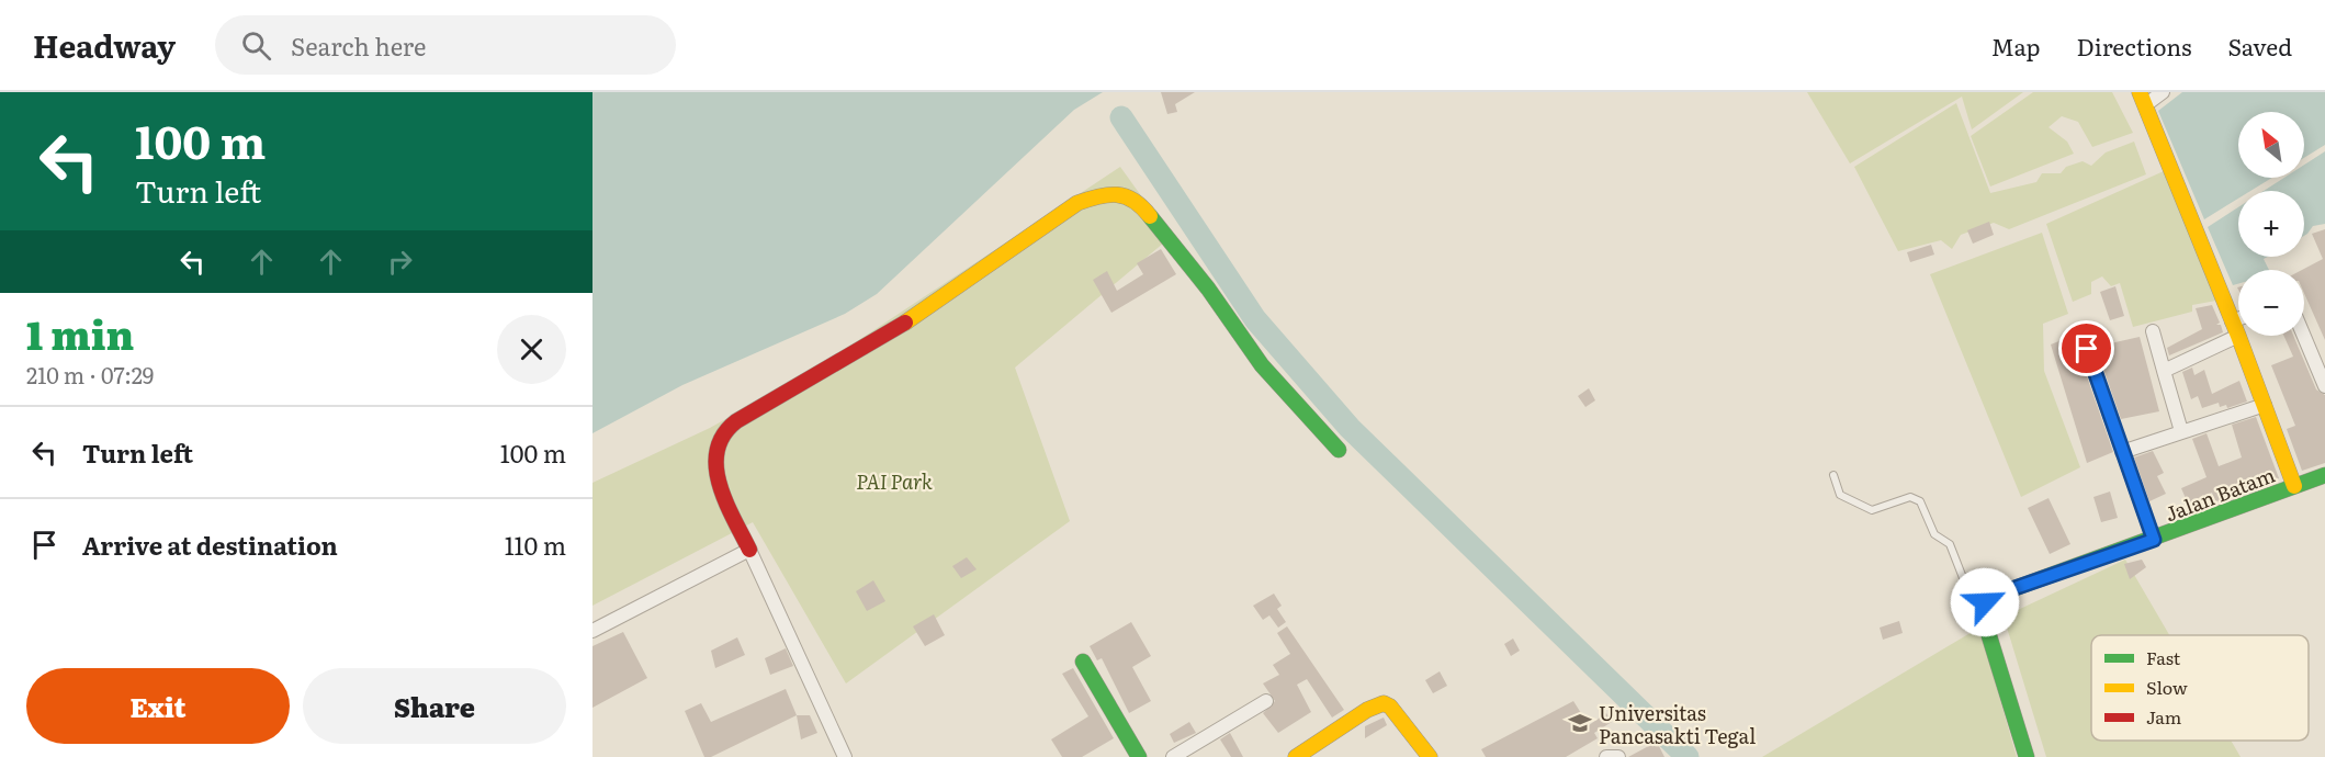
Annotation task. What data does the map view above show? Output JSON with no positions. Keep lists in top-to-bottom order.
{
  "streets": {
    "street": ["Jalan Batam"]
  },
  "parks": ["PAI Park"],
  "places": {
    "school or university": ["Universitas Pancasakti Tegal"]
  },
  "legend": ["Fast", "Slow", "Jam"],
  "north": "top left",
  "page": {
    "header": "Headway",
    "search": "Search here",
    "nav": ["Map", "Directions", "Saved"],
    "turn": ["100 m", "Turn left"],
    "map_buttons": ["+", "−"],
    "heading": ["1 min", "210 m · 07:29"],
    "list": [
      {
        "name": "Turn left",
        "value": "100 m"
      },
      {
        "name": "Arrive at destination",
        "value": "110 m"
      }
    ],
    "buttons": ["Exit", "Share"]
  }
}
